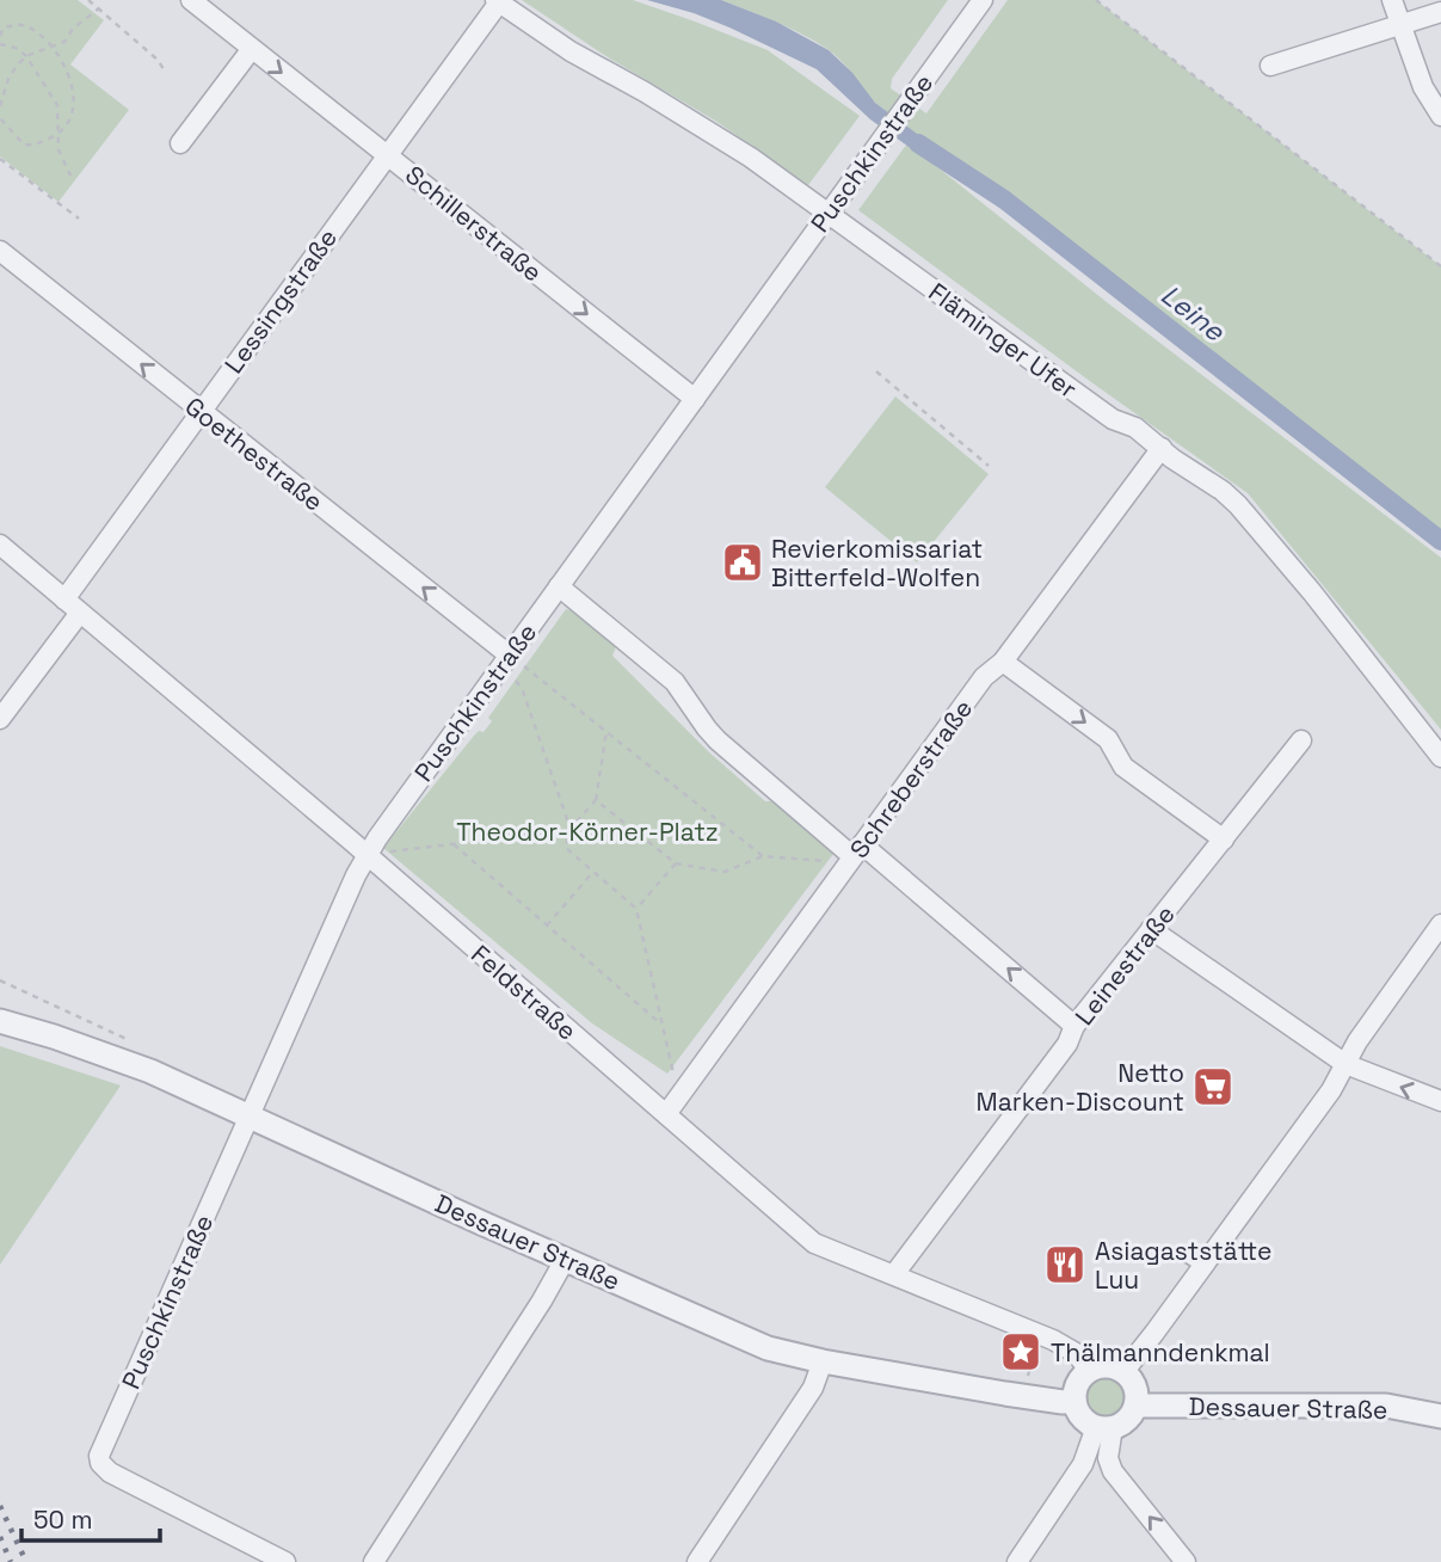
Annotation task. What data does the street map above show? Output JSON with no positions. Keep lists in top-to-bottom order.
{
  "streets": {
    "street": [
      "Puschkinstraße",
      "Schillerstraße",
      "Lessingstraße",
      "Fläminger Ufer",
      "Goethestraße",
      "Schreberstraße",
      "Leinestraße",
      "Feldstraße",
      "Dessauer Straße"
    ]
  },
  "crossings": [
    ["Puschkinstraße", "Schillerstraße"],
    ["Puschkinstraße", "Fläminger Ufer"],
    ["Puschkinstraße", "Goethestraße"],
    ["Puschkinstraße", "Feldstraße"],
    ["Puschkinstraße", "Dessauer Straße"],
    ["Schillerstraße", "Lessingstraße"],
    ["Lessingstraße", "Fläminger Ufer"],
    ["Lessingstraße", "Goethestraße"],
    ["Lessingstraße", "Feldstraße"],
    ["Fläminger Ufer", "Schreberstraße"],
    ["Schreberstraße", "Feldstraße"],
    ["Leinestraße", "Feldstraße"],
    ["Feldstraße", "Dessauer Straße"]
  ],
  "one_way": ["Schillerstraße", "Goethestraße"],
  "water": ["Leine"],
  "parks": ["Theodor-Körner-Platz"],
  "places": {
    "public building": ["Revierkomissariat Bitterfeld-Wolfen"],
    "supermarket": ["Netto Marken-Discount"],
    "restaurant": ["Asiagaststätte Luu"],
    "place": ["Thälmanndenkmal"]
  },
  "scale_bar": "50 m"
}
